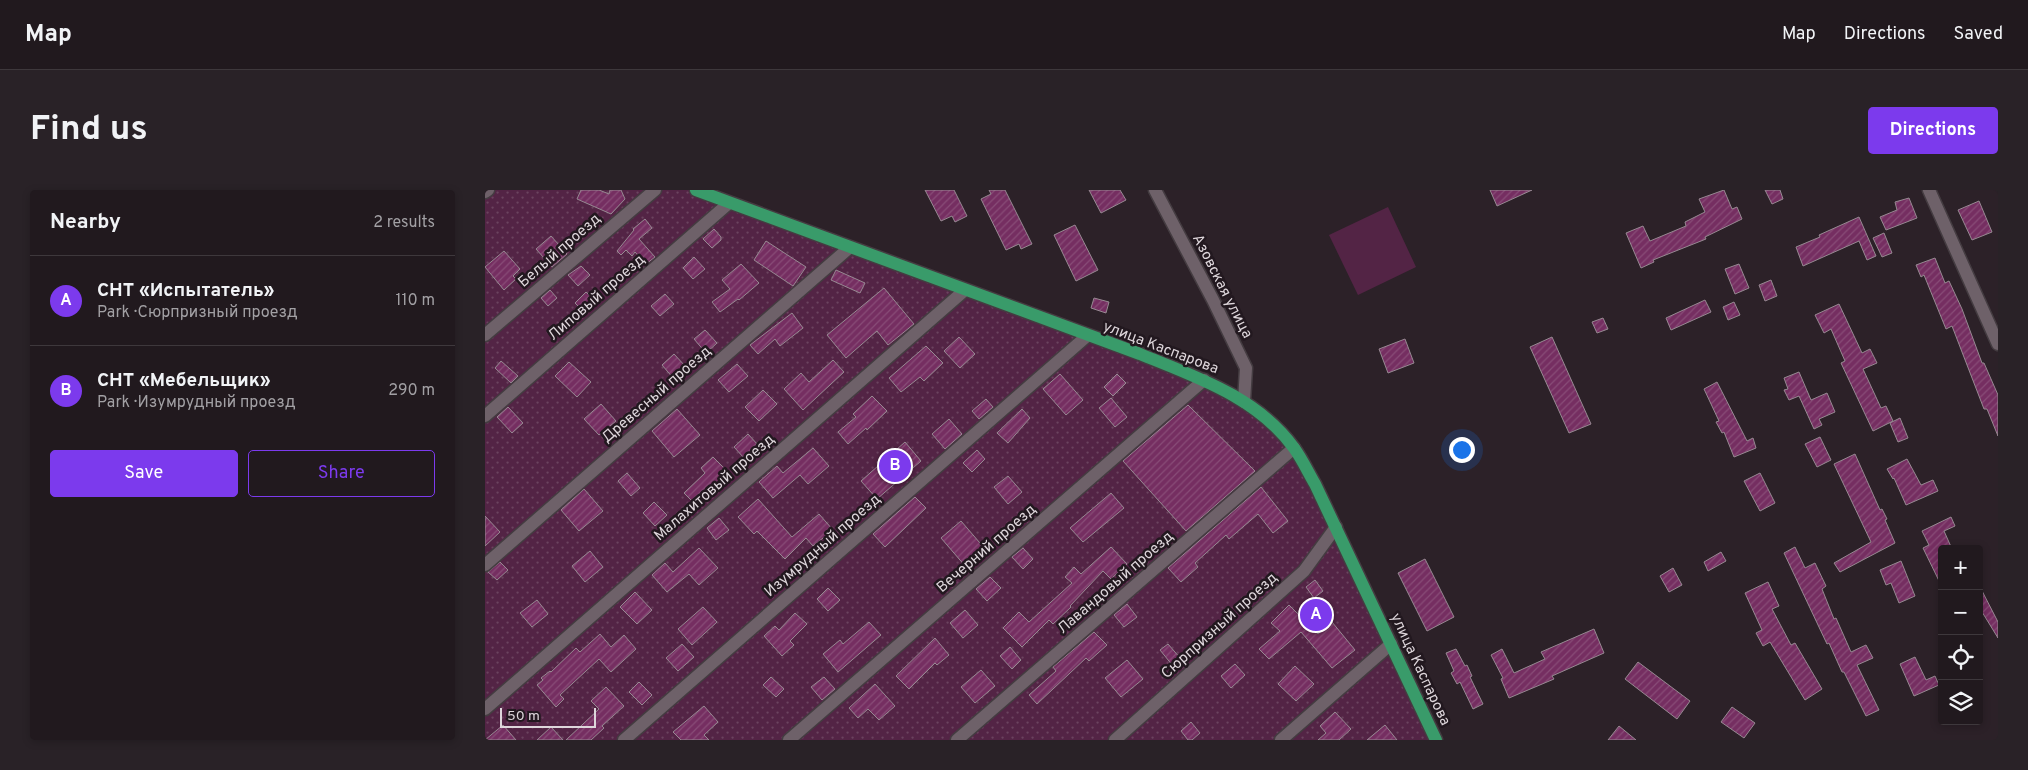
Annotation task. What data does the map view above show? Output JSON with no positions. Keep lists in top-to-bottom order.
{
  "streets": {
    "main road": ["улица Каспарова"],
    "street": [
      "Белый проезд",
      "Азовская улица",
      "Липовый проезд",
      "Древесный проезд",
      "Малахитовый проезд",
      "Изумрудный проезд",
      "Вечерний проезд",
      "Лавандовый проезд",
      "Сюрпризный проезд"
    ]
  },
  "crossings": [
    ["Азовская улица", "улица Каспарова"],
    ["Липовый проезд", "улица Каспарова"],
    ["улица Каспарова", "Древесный проезд"],
    ["улица Каспарова", "Малахитовый проезд"],
    ["улица Каспарова", "Изумрудный проезд"],
    ["улица Каспарова", "Вечерний проезд"],
    ["улица Каспарова", "Лавандовый проезд"],
    ["улица Каспарова", "Сюрпризный проезд"]
  ],
  "scale_bar": "50 m",
  "page": {
    "header": "Map",
    "nav": ["Map", "Directions", "Saved"],
    "buttons": [
      "Directions",
      ["Save", "Share"]
    ],
    "title": "Find us",
    "heading": ["Nearby", "2 results"],
    "list": [
      {
        "mark": "A",
        "name": "СНТ «Испытатель»",
        "note": "Park · Сюрпризный проезд",
        "value": "110 m"
      },
      {
        "mark": "B",
        "name": "СНТ «Мебельщик»",
        "note": "Park · Изумрудный проезд",
        "value": "290 m"
      }
    ],
    "pins": ["B", "A"],
    "map_buttons": ["+", "−"],
    "scale": "50 m"
  }
}
